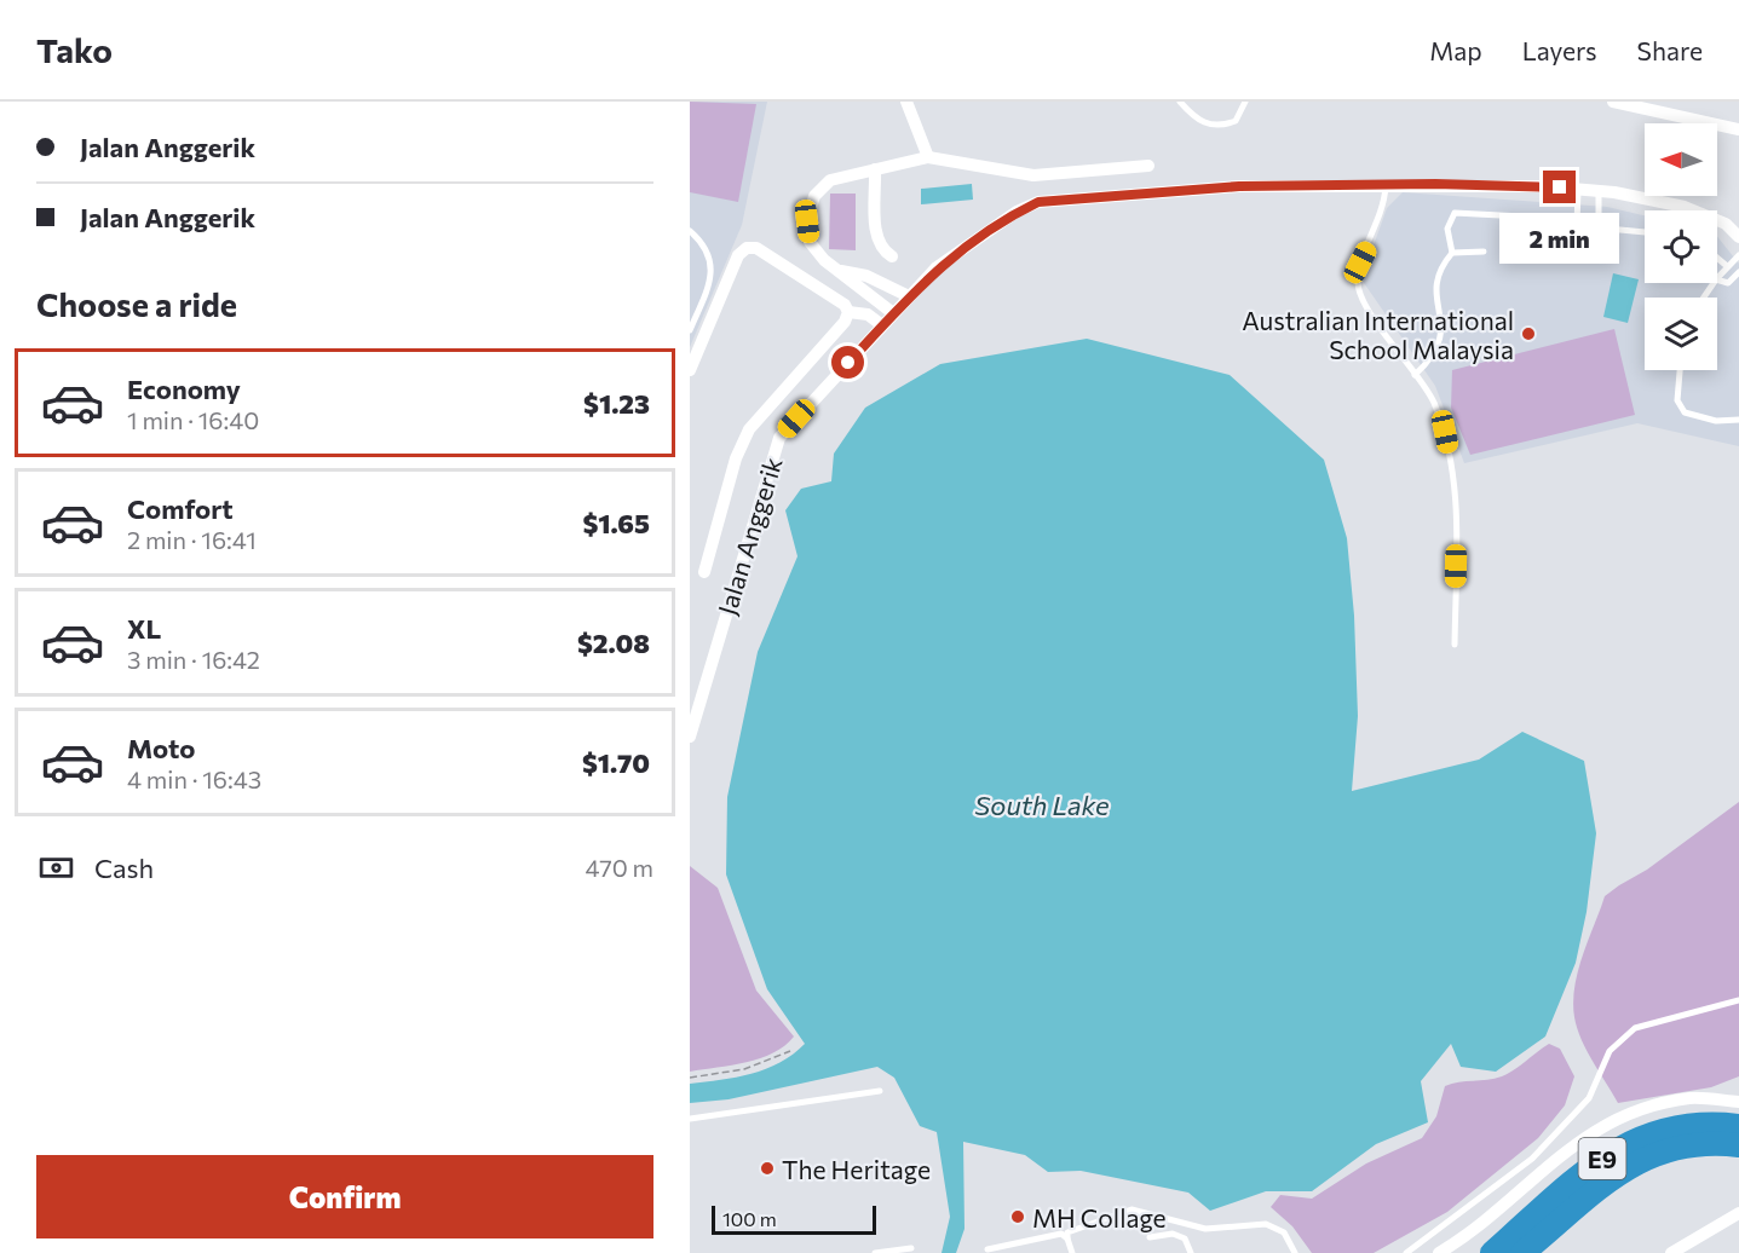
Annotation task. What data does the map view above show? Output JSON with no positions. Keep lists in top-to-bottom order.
{
  "streets": {
    "highway": ["E9"],
    "street": ["Jalan Anggerik"]
  },
  "water": ["South Lake"],
  "places": ["Australian International School Malaysia", "The Heritage", "MH Collage"],
  "scale_bar": "100 m",
  "north": "left",
  "page": {
    "header": "Tako",
    "nav": ["Map", "Layers", "Share"],
    "banner": ["Jalan Anggerik", "Jalan Anggerik"],
    "bubble": "2 min",
    "heading": "Choose a ride",
    "list": [
      {
        "name": "Economy",
        "note": "1 min · 16:40",
        "value": "$1.23"
      },
      {
        "name": "Comfort",
        "note": "2 min · 16:41",
        "value": "$1.65"
      },
      {
        "name": "XL",
        "note": "3 min · 16:42",
        "value": "$2.08"
      },
      {
        "name": "Moto",
        "note": "4 min · 16:43",
        "value": "$1.70"
      }
    ],
    "pay": ["Cash", "470 m"],
    "buttons": "Confirm",
    "scale": "100 m"
  }
}
